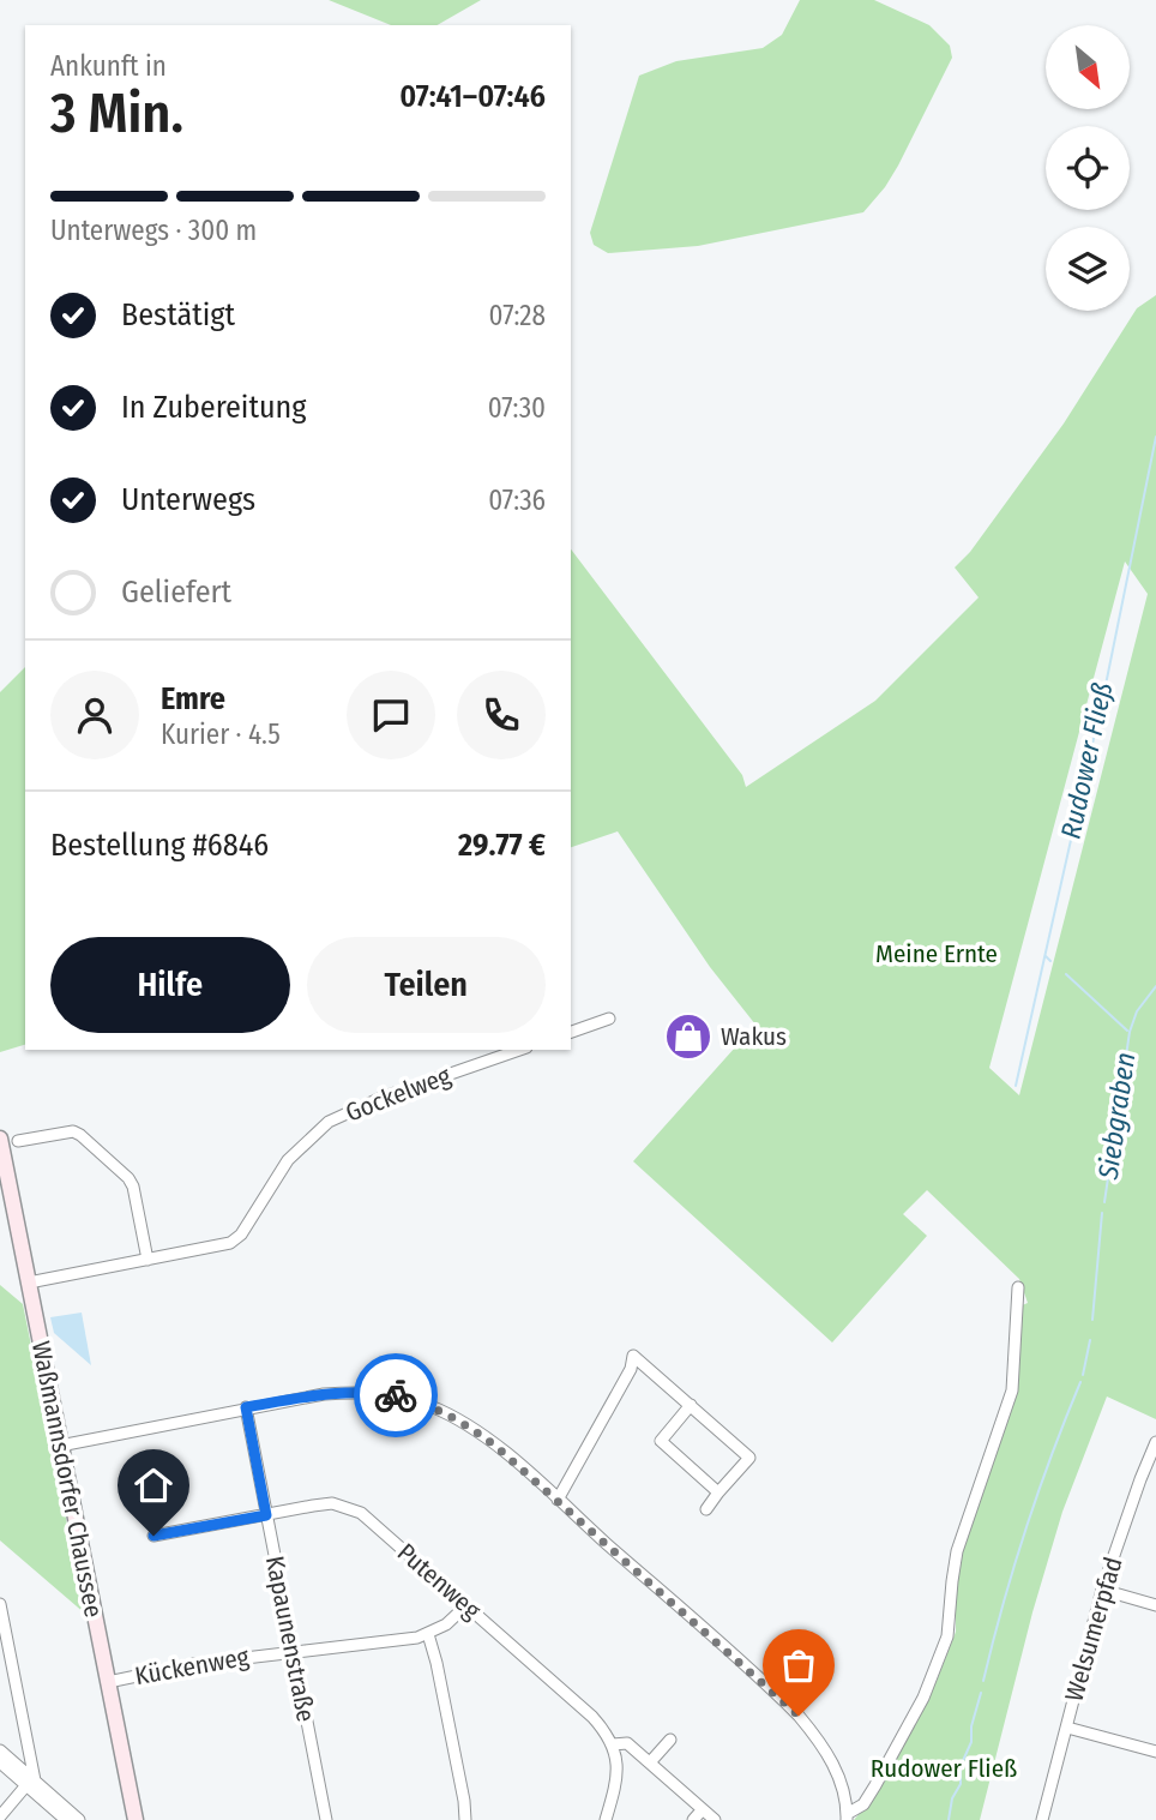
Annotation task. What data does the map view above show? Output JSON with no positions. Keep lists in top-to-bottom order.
{
  "streets": {
    "street": [
      "Gockelweg",
      "Waßmannsdorfer Chaussee",
      "Putenweg",
      "Welsumerpfad",
      "Kapaunenstraße",
      "Kückenweg"
    ]
  },
  "crossings": [
    ["Gockelweg", "Waßmannsdorfer Chaussee"],
    ["Waßmannsdorfer Chaussee", "Kückenweg"],
    ["Putenweg", "Kapaunenstraße"],
    ["Putenweg", "Kückenweg"],
    ["Kapaunenstraße", "Kückenweg"]
  ],
  "water": ["Rudower Fließ", "Siebgraben"],
  "parks": ["Meine Ernte", "Rudower Fließ"],
  "places": {
    "shop": ["Wakus"]
  },
  "north": "bottom right",
  "page": {
    "heading": ["3 Min.", "Ankunft in", "07:41–07:46"],
    "panel": [
      "Emre",
      "Kurier · 4.5",
      "Bestellung #6846",
      "29.77 €"
    ],
    "bar": "Unterwegs · 300 m",
    "list": [
      ["Bestätigt", "07:28"],
      ["In Zubereitung", "07:30"],
      ["Unterwegs", "07:36"],
      "Geliefert"
    ],
    "buttons": ["Hilfe", "Teilen"]
  }
}
